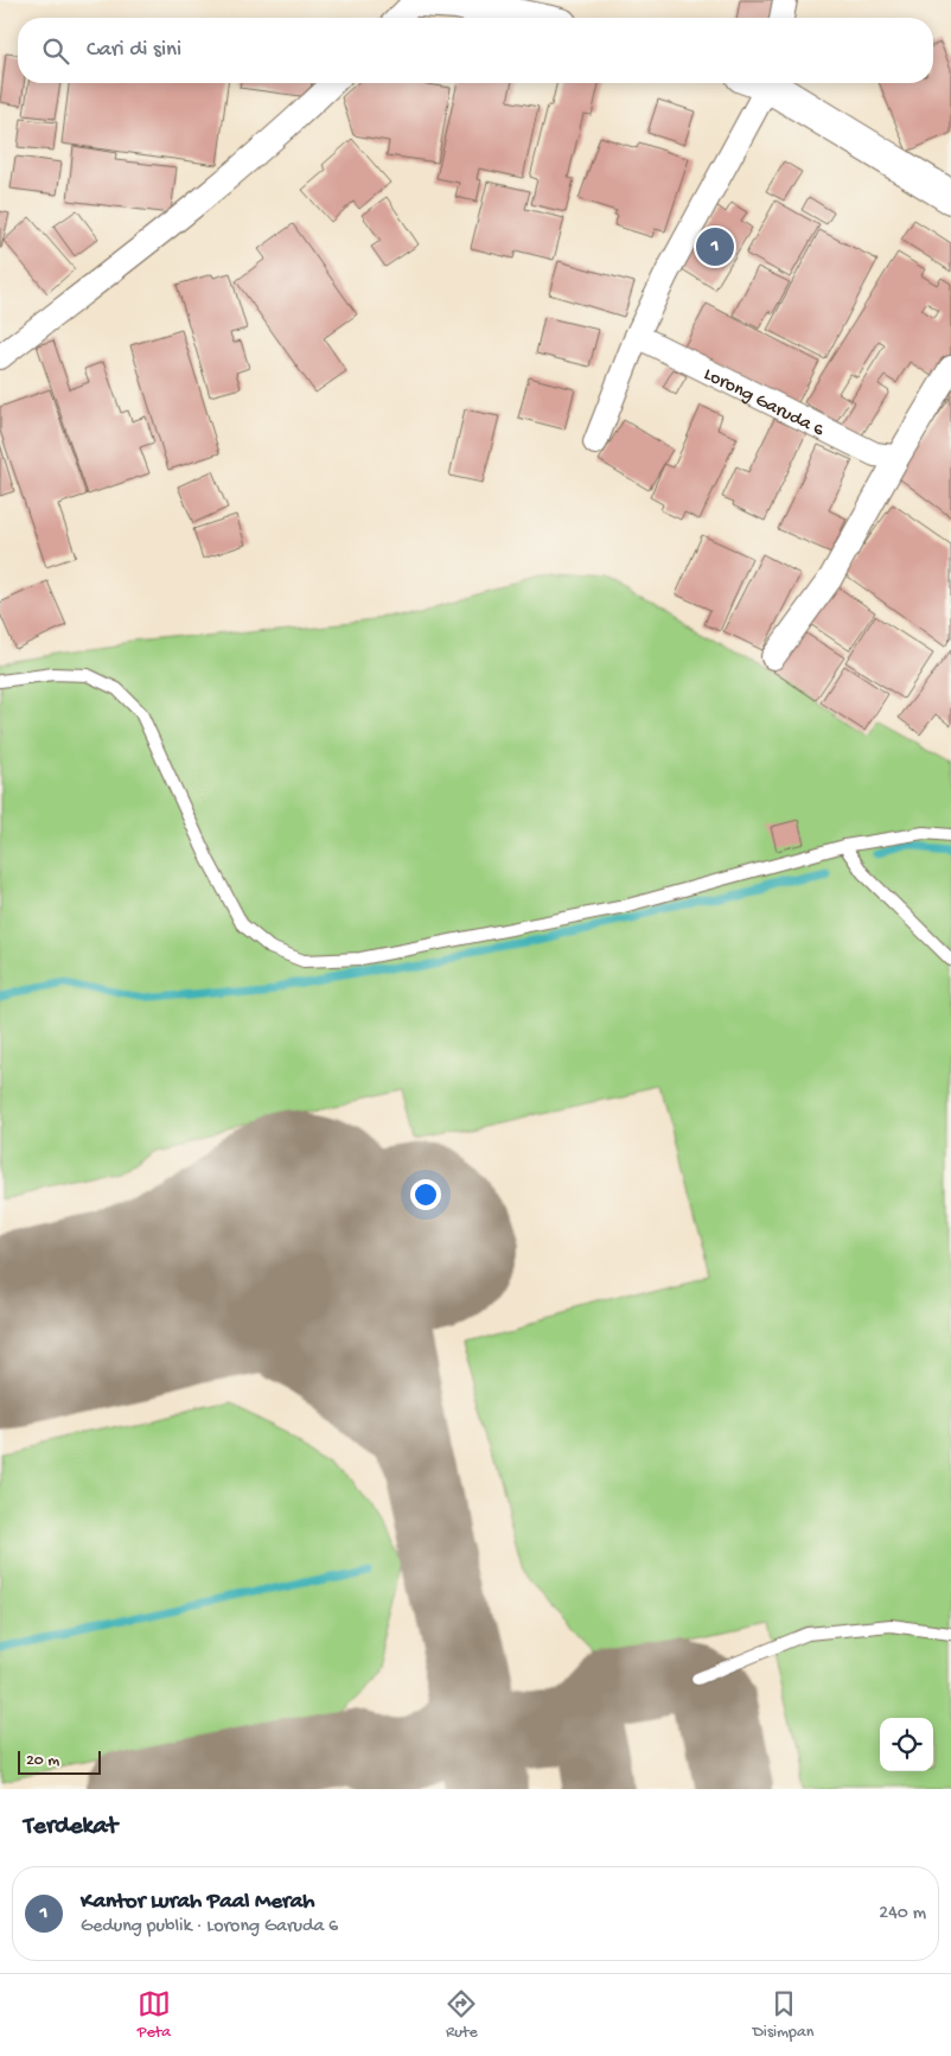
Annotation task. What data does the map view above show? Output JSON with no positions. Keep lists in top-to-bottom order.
{
  "streets": {
    "street": ["Lorong Garuda 6"]
  },
  "scale_bar": "20 m",
  "page": {
    "search": "Cari di sini",
    "pins": "1",
    "scale": "20 m",
    "heading": "Terdekat",
    "list": [
      {
        "mark": "1",
        "name": "Kantor Lurah Paal Merah",
        "note": "Gedung publik · Lorong Garuda 6",
        "value": "240 m"
      }
    ],
    "nav": ["Peta", "Rute", "Disimpan"]
  }
}
